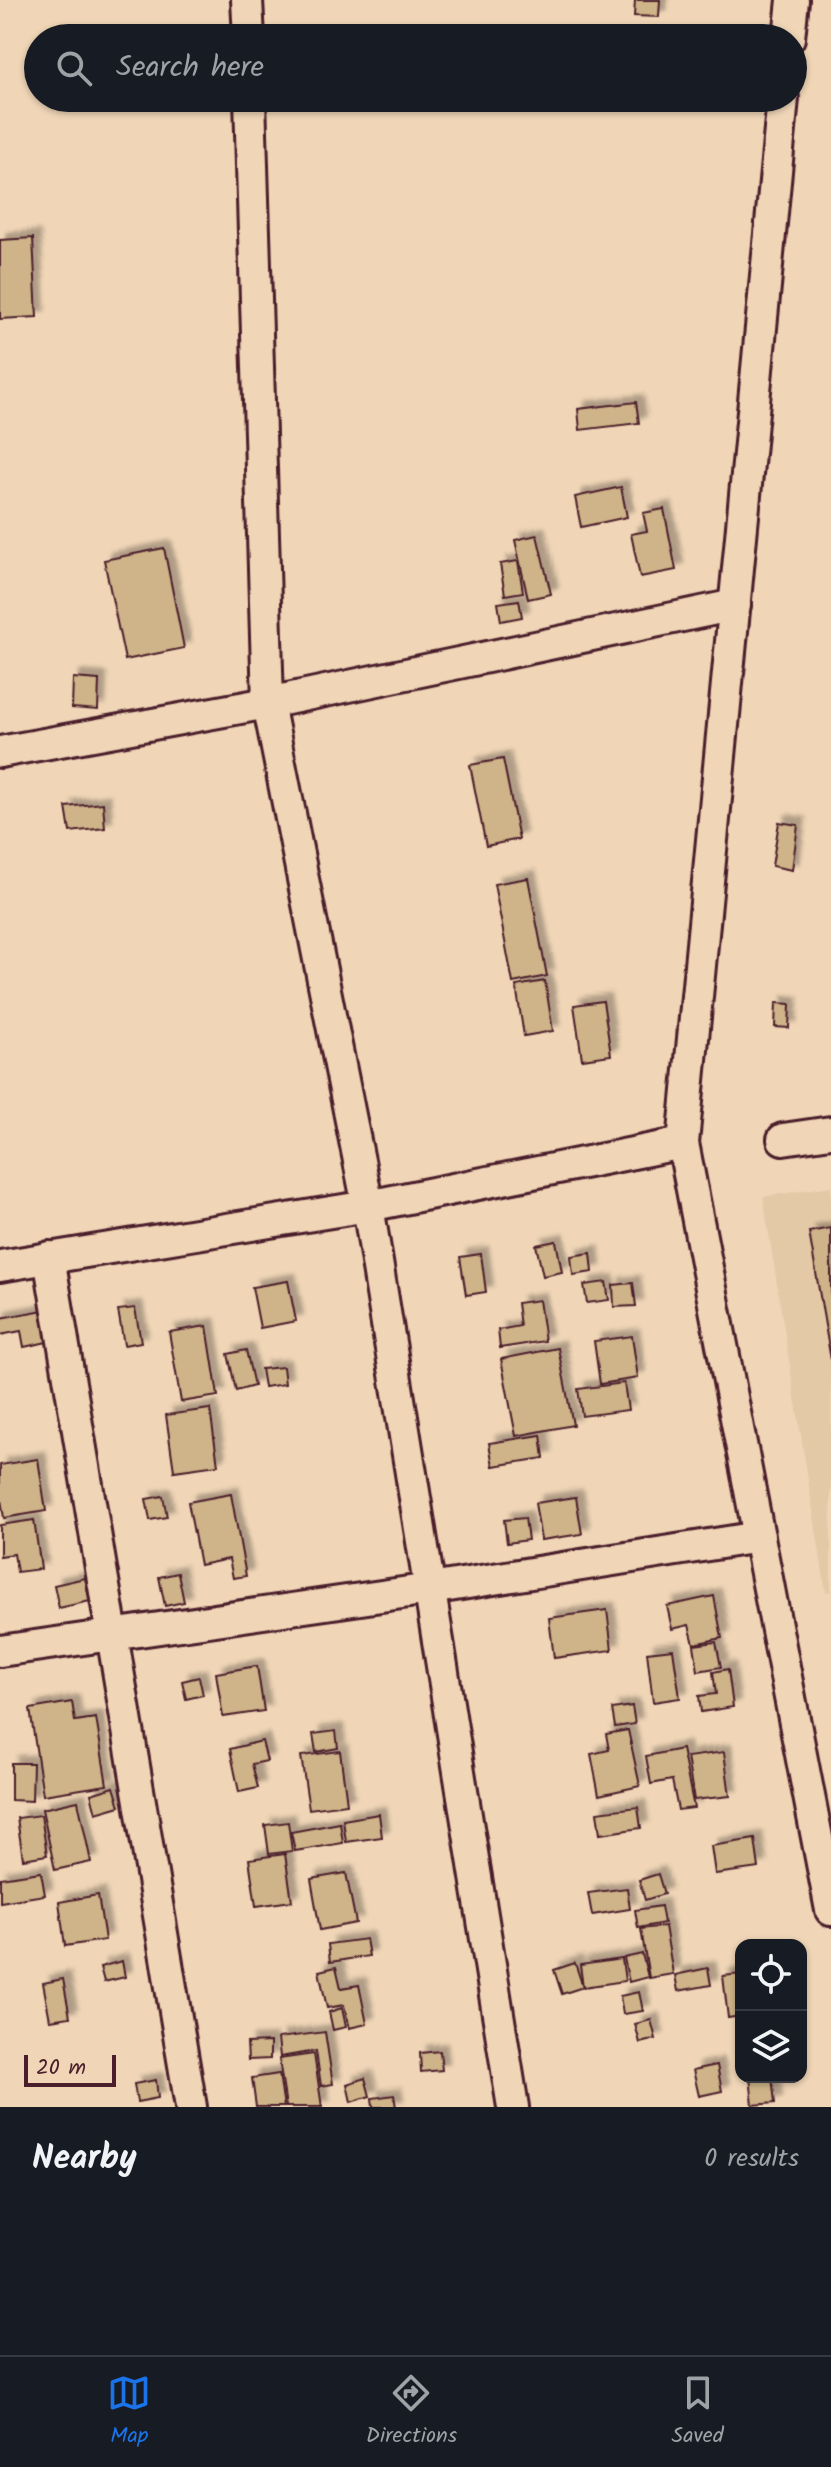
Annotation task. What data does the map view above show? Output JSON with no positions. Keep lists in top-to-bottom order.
{
  "scale_bar": "20 m",
  "page": {
    "search": "Search here",
    "scale": "20 m",
    "heading": ["Nearby", "0 results"],
    "nav": ["Map", "Directions", "Saved"]
  }
}
